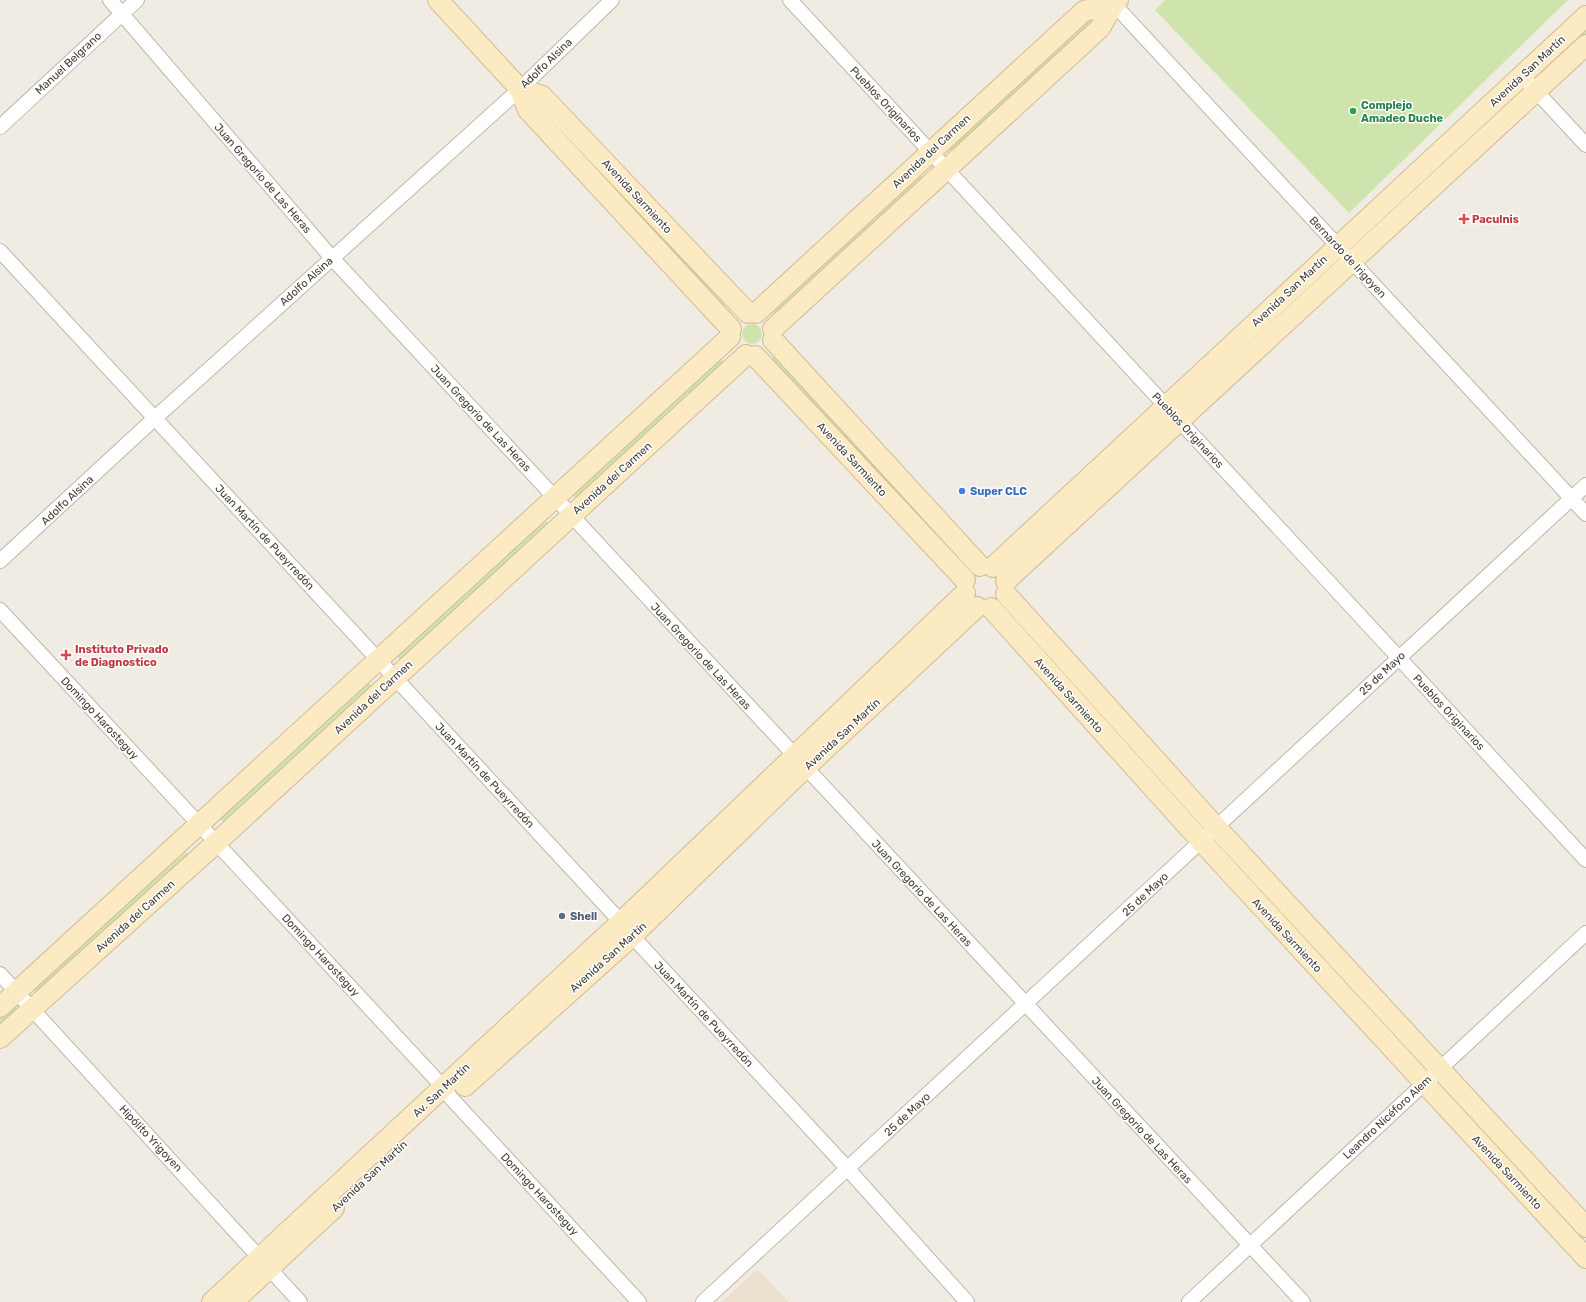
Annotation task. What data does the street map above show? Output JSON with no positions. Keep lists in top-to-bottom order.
{
  "streets": {
    "main road": ["Avenida San Martín", "Avenida del Carmen", "Avenida Sarmiento"],
    "street": [
      "Manuel Belgrano",
      "Adolfo Alsina",
      "Pueblos Originarios",
      "Juan Gregorio de Las Heras",
      "Bernardo de Irigoyen",
      "Juan Martín de Pueyrredón",
      "25 de Mayo",
      "Domingo Harosteguy",
      "Leandro Nicéforo Alem",
      "Hipólito Yrigoyen"
    ]
  },
  "crossings": [
    ["Manuel Belgrano", "Juan Gregorio de Las Heras"],
    ["Adolfo Alsina", "Juan Gregorio de Las Heras"],
    ["Adolfo Alsina", "Avenida Sarmiento"],
    ["Adolfo Alsina", "Juan Martín de Pueyrredón"],
    ["Avenida San Martín", "Pueblos Originarios"],
    ["Avenida San Martín", "Juan Gregorio de Las Heras"],
    ["Avenida San Martín", "Avenida Sarmiento"],
    ["Avenida San Martín", "Bernardo de Irigoyen"],
    ["Avenida San Martín", "Juan Martín de Pueyrredón"],
    ["Avenida San Martín", "Domingo Harosteguy"],
    ["Avenida San Martín", "Hipólito Yrigoyen"],
    ["Pueblos Originarios", "Avenida del Carmen"],
    ["Pueblos Originarios", "25 de Mayo"],
    ["Avenida del Carmen", "Juan Gregorio de Las Heras"],
    ["Avenida del Carmen", "Avenida Sarmiento"],
    ["Avenida del Carmen", "Bernardo de Irigoyen"],
    ["Avenida del Carmen", "Juan Martín de Pueyrredón"],
    ["Avenida del Carmen", "Domingo Harosteguy"],
    ["Avenida del Carmen", "Hipólito Yrigoyen"],
    ["Juan Gregorio de Las Heras", "25 de Mayo"],
    ["Juan Gregorio de Las Heras", "Leandro Nicéforo Alem"],
    ["Avenida Sarmiento", "25 de Mayo"],
    ["Avenida Sarmiento", "Leandro Nicéforo Alem"],
    ["Bernardo de Irigoyen", "25 de Mayo"],
    ["Juan Martín de Pueyrredón", "25 de Mayo"]
  ],
  "places": {
    "other": ["Complejo Amadeo Duche", "Super CLC", "Shell"],
    "health": ["Paculnis", "Instituto Privado de Diagnostico"]
  }
}
